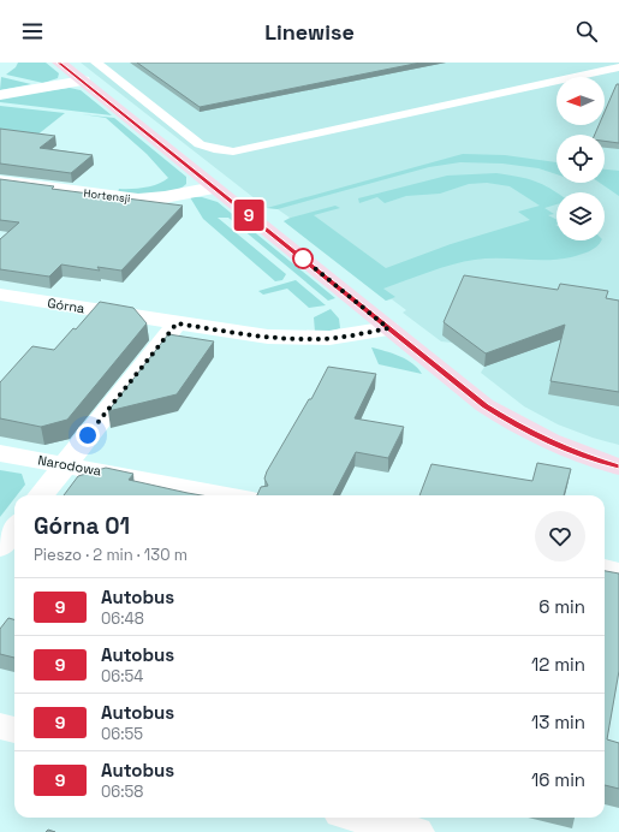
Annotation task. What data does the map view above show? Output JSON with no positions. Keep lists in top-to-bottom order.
{
  "streets": {
    "street": ["Hortensji", "Górna", "Narodowa"]
  },
  "lines": ["bus line 9"],
  "north": "left",
  "page": {
    "header": "Linewise",
    "on_map": "9",
    "heading": ["Górna 01", "Pieszo · 2 min · 130 m"],
    "list": [
      {
        "mark": "9",
        "name": "Autobus",
        "note": "06:48",
        "value": "6 min"
      },
      {
        "mark": "9",
        "name": "Autobus",
        "note": "06:54",
        "value": "12 min"
      },
      {
        "mark": "9",
        "name": "Autobus",
        "note": "06:55",
        "value": "13 min"
      },
      {
        "mark": "9",
        "name": "Autobus",
        "note": "06:58",
        "value": "16 min"
      }
    ]
  }
}
